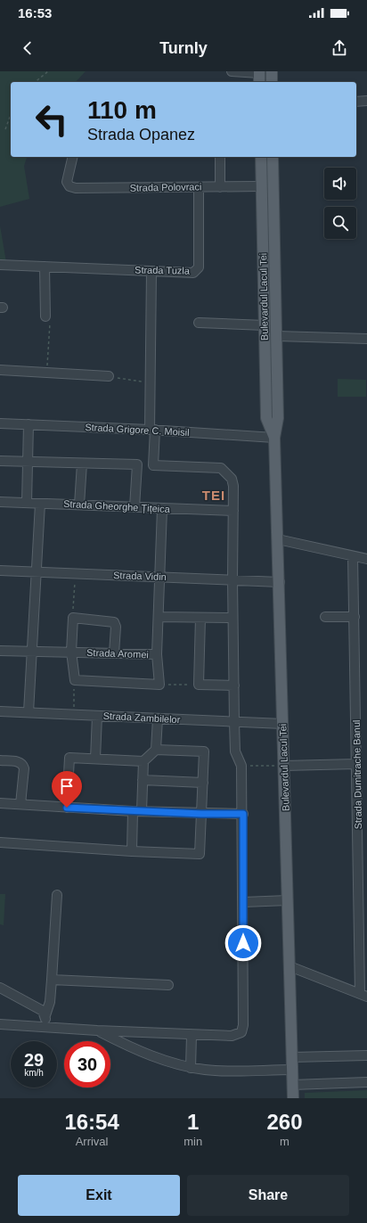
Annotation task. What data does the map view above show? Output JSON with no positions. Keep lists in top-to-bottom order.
{
  "streets": {
    "main road": ["Bulevardul Lacul Tei"],
    "street": [
      "Strada Polovraci",
      "Strada Tuzla",
      "Strada Grigore C. Moisil",
      "Strada Gheorghe Țițeica",
      "Strada Vidin",
      "Strada Aromei",
      "Strada Zambilelor",
      "Strada Dumitrache Banul"
    ]
  },
  "crossings": [
    ["Strada Polovraci", "Strada Tuzla"],
    ["Strada Polovraci", "Bulevardul Lacul Tei"],
    ["Bulevardul Lacul Tei", "Strada Grigore C. Moisil"],
    ["Bulevardul Lacul Tei", "Strada Vidin"],
    ["Bulevardul Lacul Tei", "Strada Zambilelor"],
    ["Strada Gheorghe Țițeica", "Strada Aromei"],
    ["Strada Vidin", "Strada Aromei"]
  ],
  "districts": ["TEI"],
  "page": {
    "status": "16:53",
    "header": "Turnly",
    "turn": ["110 m", "Strada Opanez"],
    "speed": "29 km/h",
    "limit": "30",
    "eta": [
      "16:54",
      "Arrival",
      "1",
      "min",
      "260",
      "m"
    ],
    "buttons": ["Exit", "Share"]
  }
}
